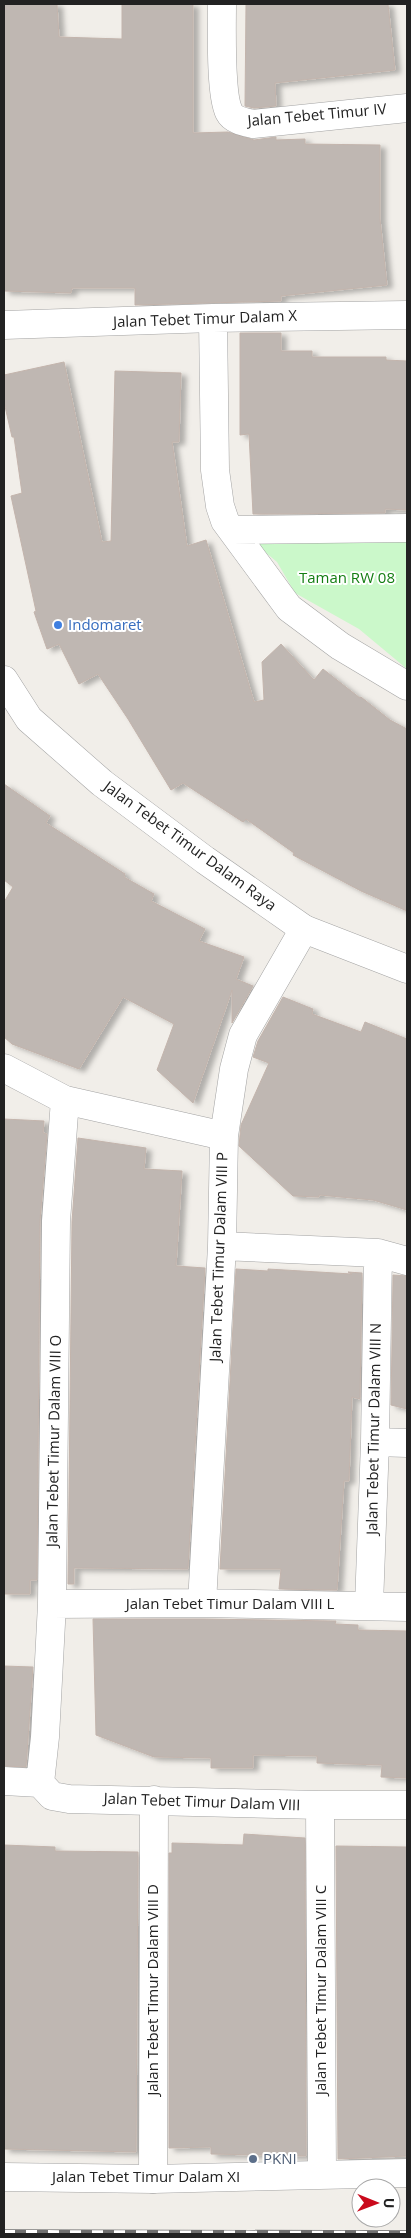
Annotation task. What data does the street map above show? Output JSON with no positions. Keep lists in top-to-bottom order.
{
  "streets": {
    "street": [
      "Jalan Tebet Timur IV",
      "Jalan Tebet Timur Dalam X",
      "Jalan Tebet Timur Dalam Raya",
      "Jalan Tebet Timur Dalam VIII P",
      "Jalan Tebet Timur Dalam VIII N",
      "Jalan Tebet Timur Dalam VIII O",
      "Jalan Tebet Timur Dalam VIII L",
      "Jalan Tebet Timur Dalam VIII",
      "Jalan Tebet Timur Dalam VIII D",
      "Jalan Tebet Timur Dalam VIII C",
      "Jalan Tebet Timur Dalam XI"
    ]
  },
  "crossings": [
    ["Jalan Tebet Timur Dalam Raya", "Jalan Tebet Timur Dalam VIII P"],
    ["Jalan Tebet Timur Dalam VIII P", "Jalan Tebet Timur Dalam VIII L"],
    ["Jalan Tebet Timur Dalam VIII N", "Jalan Tebet Timur Dalam VIII L"],
    ["Jalan Tebet Timur Dalam VIII O", "Jalan Tebet Timur Dalam VIII L"],
    ["Jalan Tebet Timur Dalam VIII O", "Jalan Tebet Timur Dalam VIII"],
    ["Jalan Tebet Timur Dalam VIII", "Jalan Tebet Timur Dalam VIII D"],
    ["Jalan Tebet Timur Dalam VIII", "Jalan Tebet Timur Dalam VIII C"],
    ["Jalan Tebet Timur Dalam VIII D", "Jalan Tebet Timur Dalam XI"],
    ["Jalan Tebet Timur Dalam VIII C", "Jalan Tebet Timur Dalam XI"]
  ],
  "parks": ["Taman RW 08"],
  "places": ["Indomaret", "PKNI"],
  "north": "right"
}
